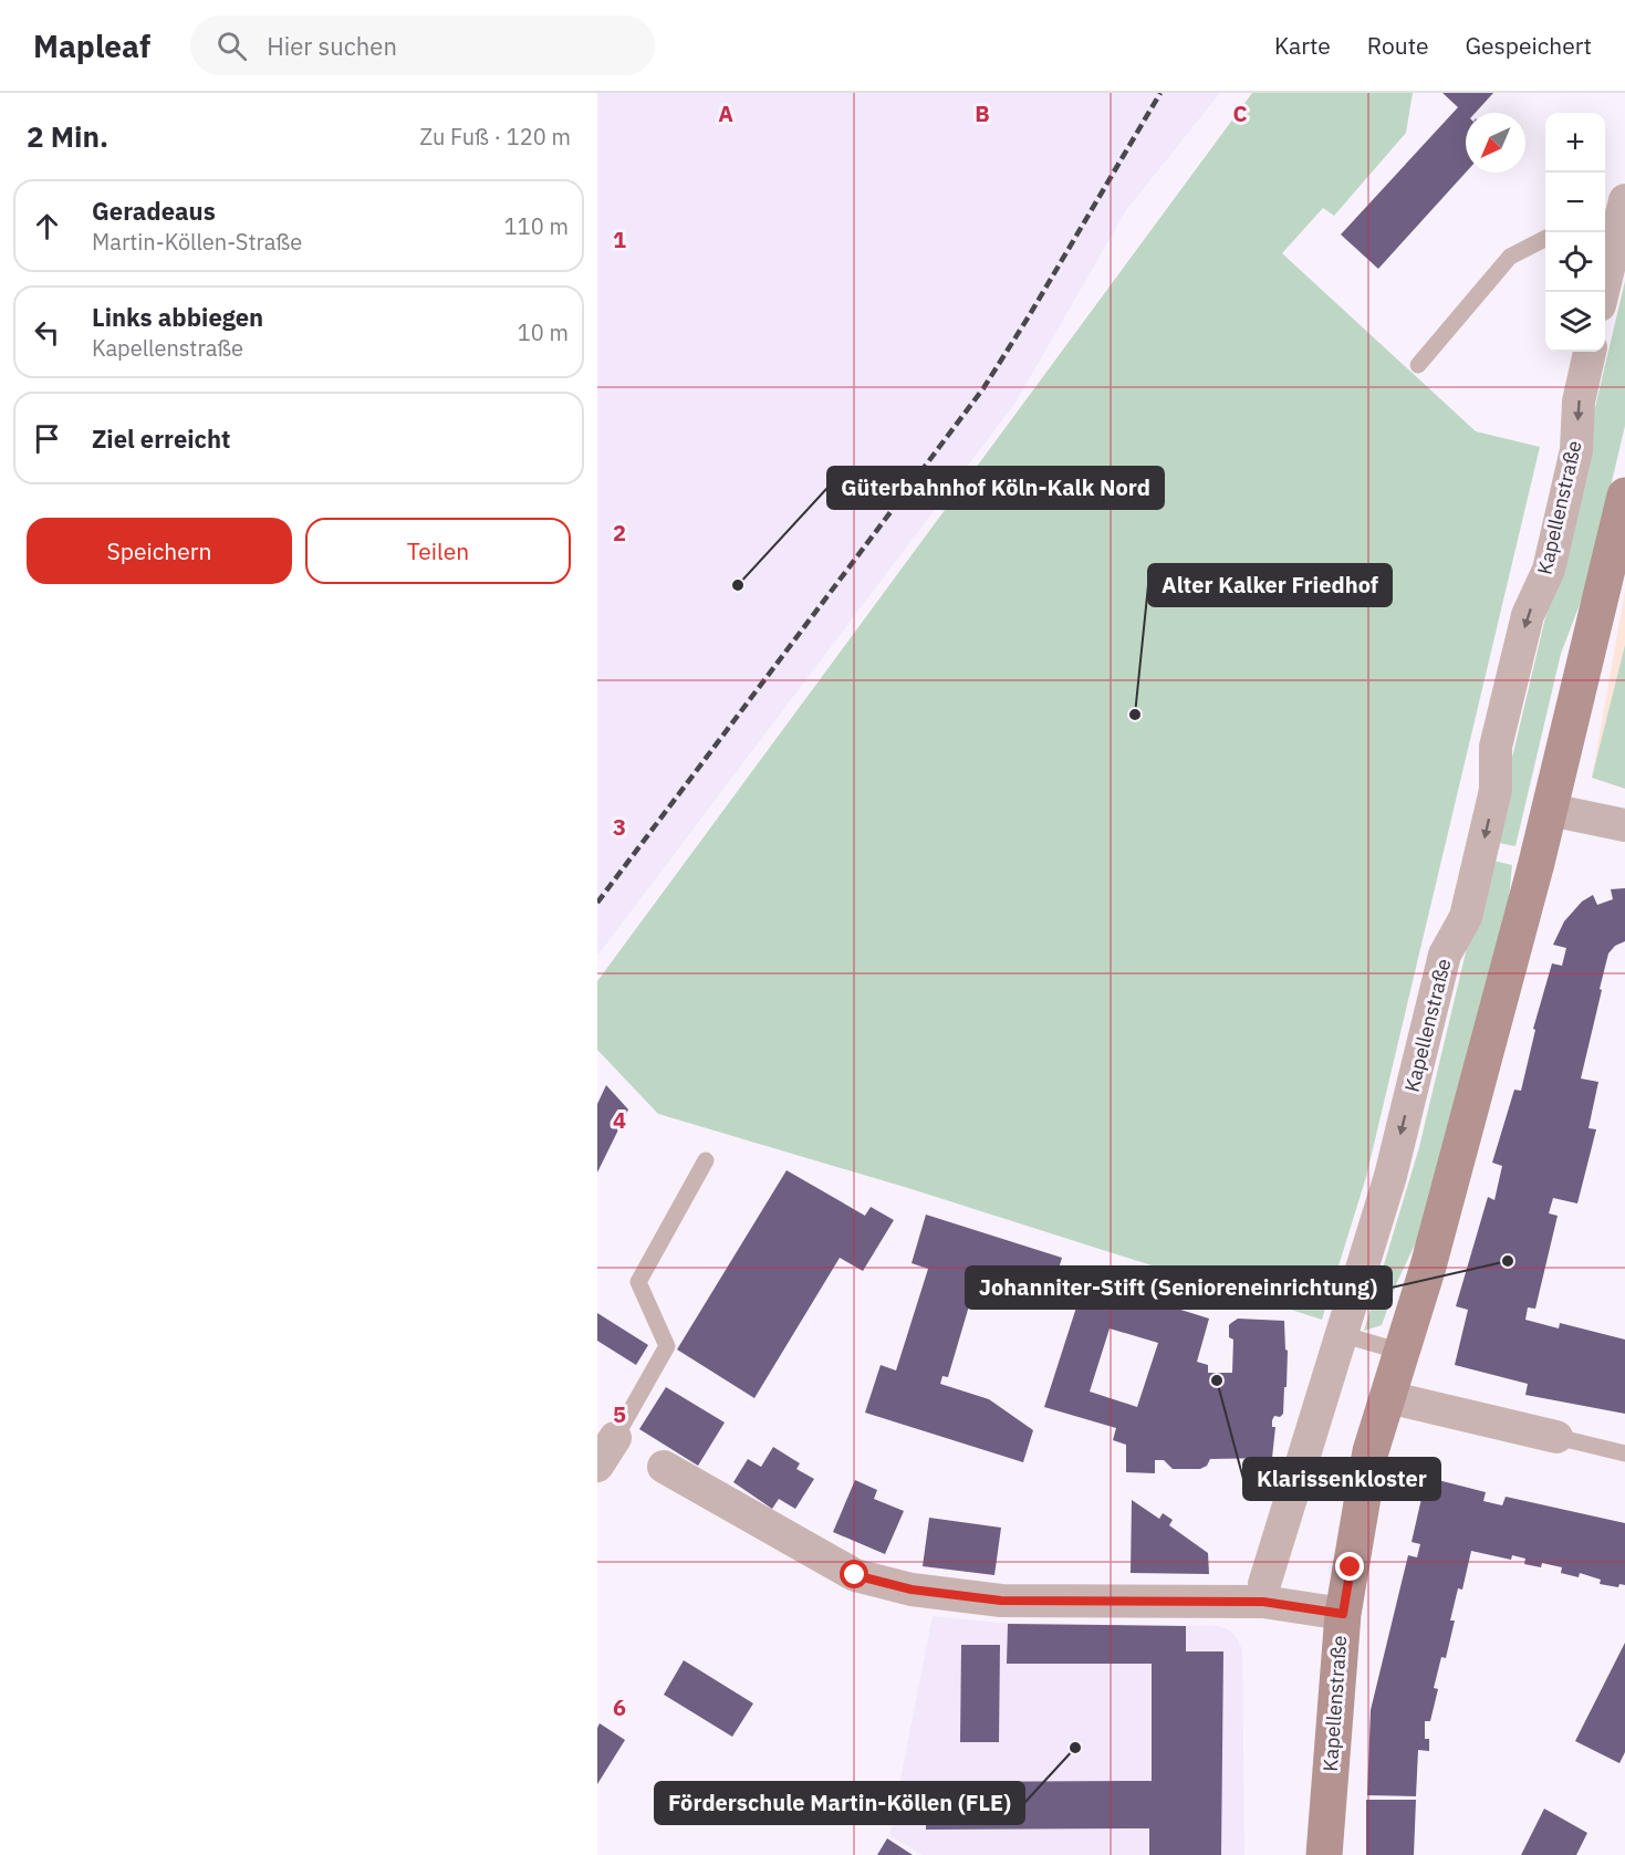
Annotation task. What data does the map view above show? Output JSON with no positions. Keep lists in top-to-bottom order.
{
  "streets": {
    "main road": ["Kapellenstraße"]
  },
  "one_way": ["Kapellenstraße"],
  "places": [
    "Güterbahnhof Köln-Kalk Nord",
    "Alter Kalker Friedhof",
    "Johanniter-Stift (Senioreneinrichtung)",
    "Klarissenkloster",
    "Förderschule Martin-Köllen (FLE)"
  ],
  "north": "bottom left",
  "page": {
    "header": "Mapleaf",
    "search": "Hier suchen",
    "nav": ["Karte", "Route", "Gespeichert"],
    "heading": ["2 Min.", "Zu Fuß · 120 m"],
    "map_buttons": ["+", "−"],
    "list": [
      ["Geradeaus", "Martin-Köllen-Straße", "110 m"],
      ["Links abbiegen", "Kapellenstraße", "10 m"],
      "Ziel erreicht"
    ],
    "buttons": ["Speichern", "Teilen"]
  },
  "grid": {
    "columns": ["A", "B", "C"],
    "rows": [
      "1",
      "2",
      "3",
      "4",
      "5",
      "6"
    ]
  }
}
